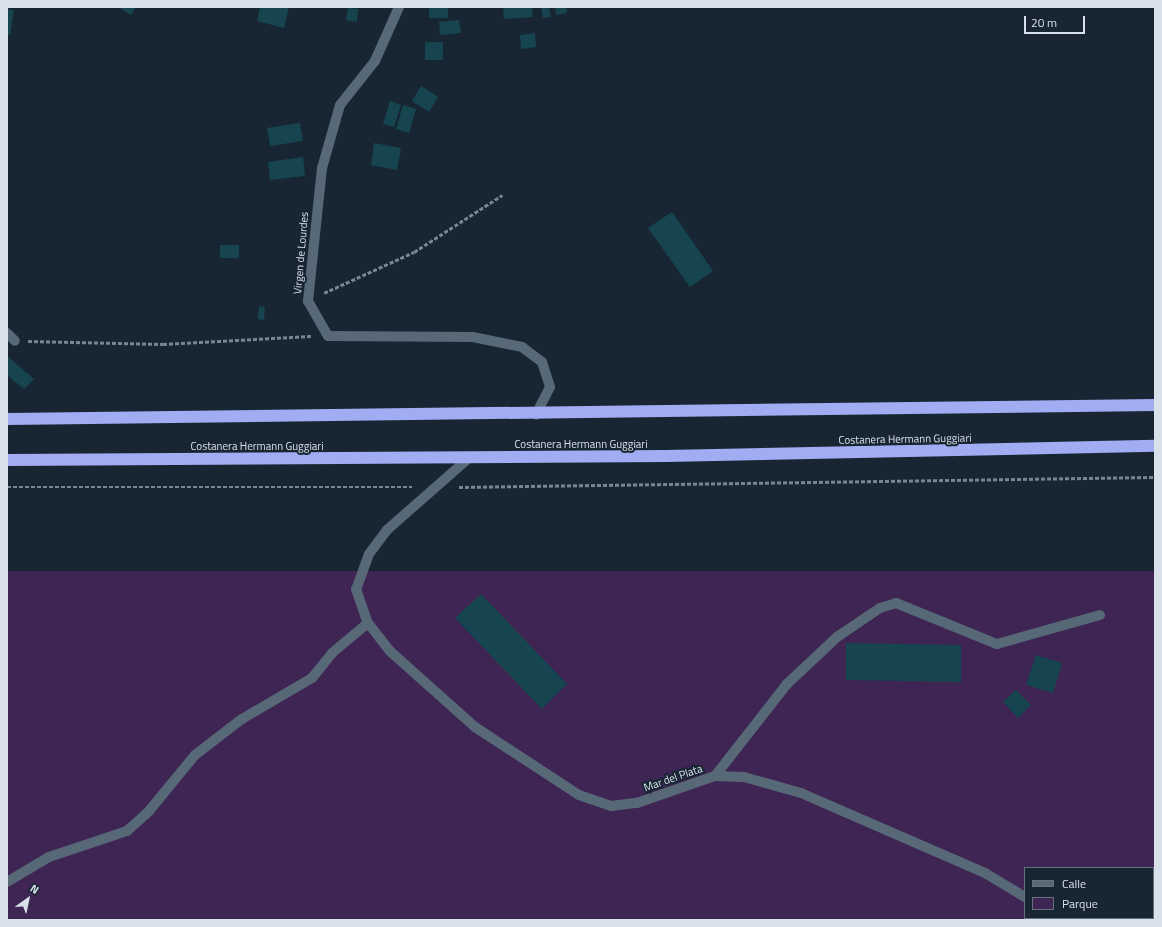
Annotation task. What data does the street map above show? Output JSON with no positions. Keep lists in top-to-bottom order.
{
  "streets": {
    "highway": ["Costanera Hermann Guggiari"],
    "street": ["Virgen de Lourdes", "Mar del Plata"]
  },
  "crossings": [
    ["Costanera Hermann Guggiari", "Mar del Plata"]
  ],
  "legend": ["Calle", "Parque"],
  "scale_bar": "20 m",
  "north": "top right"
}
